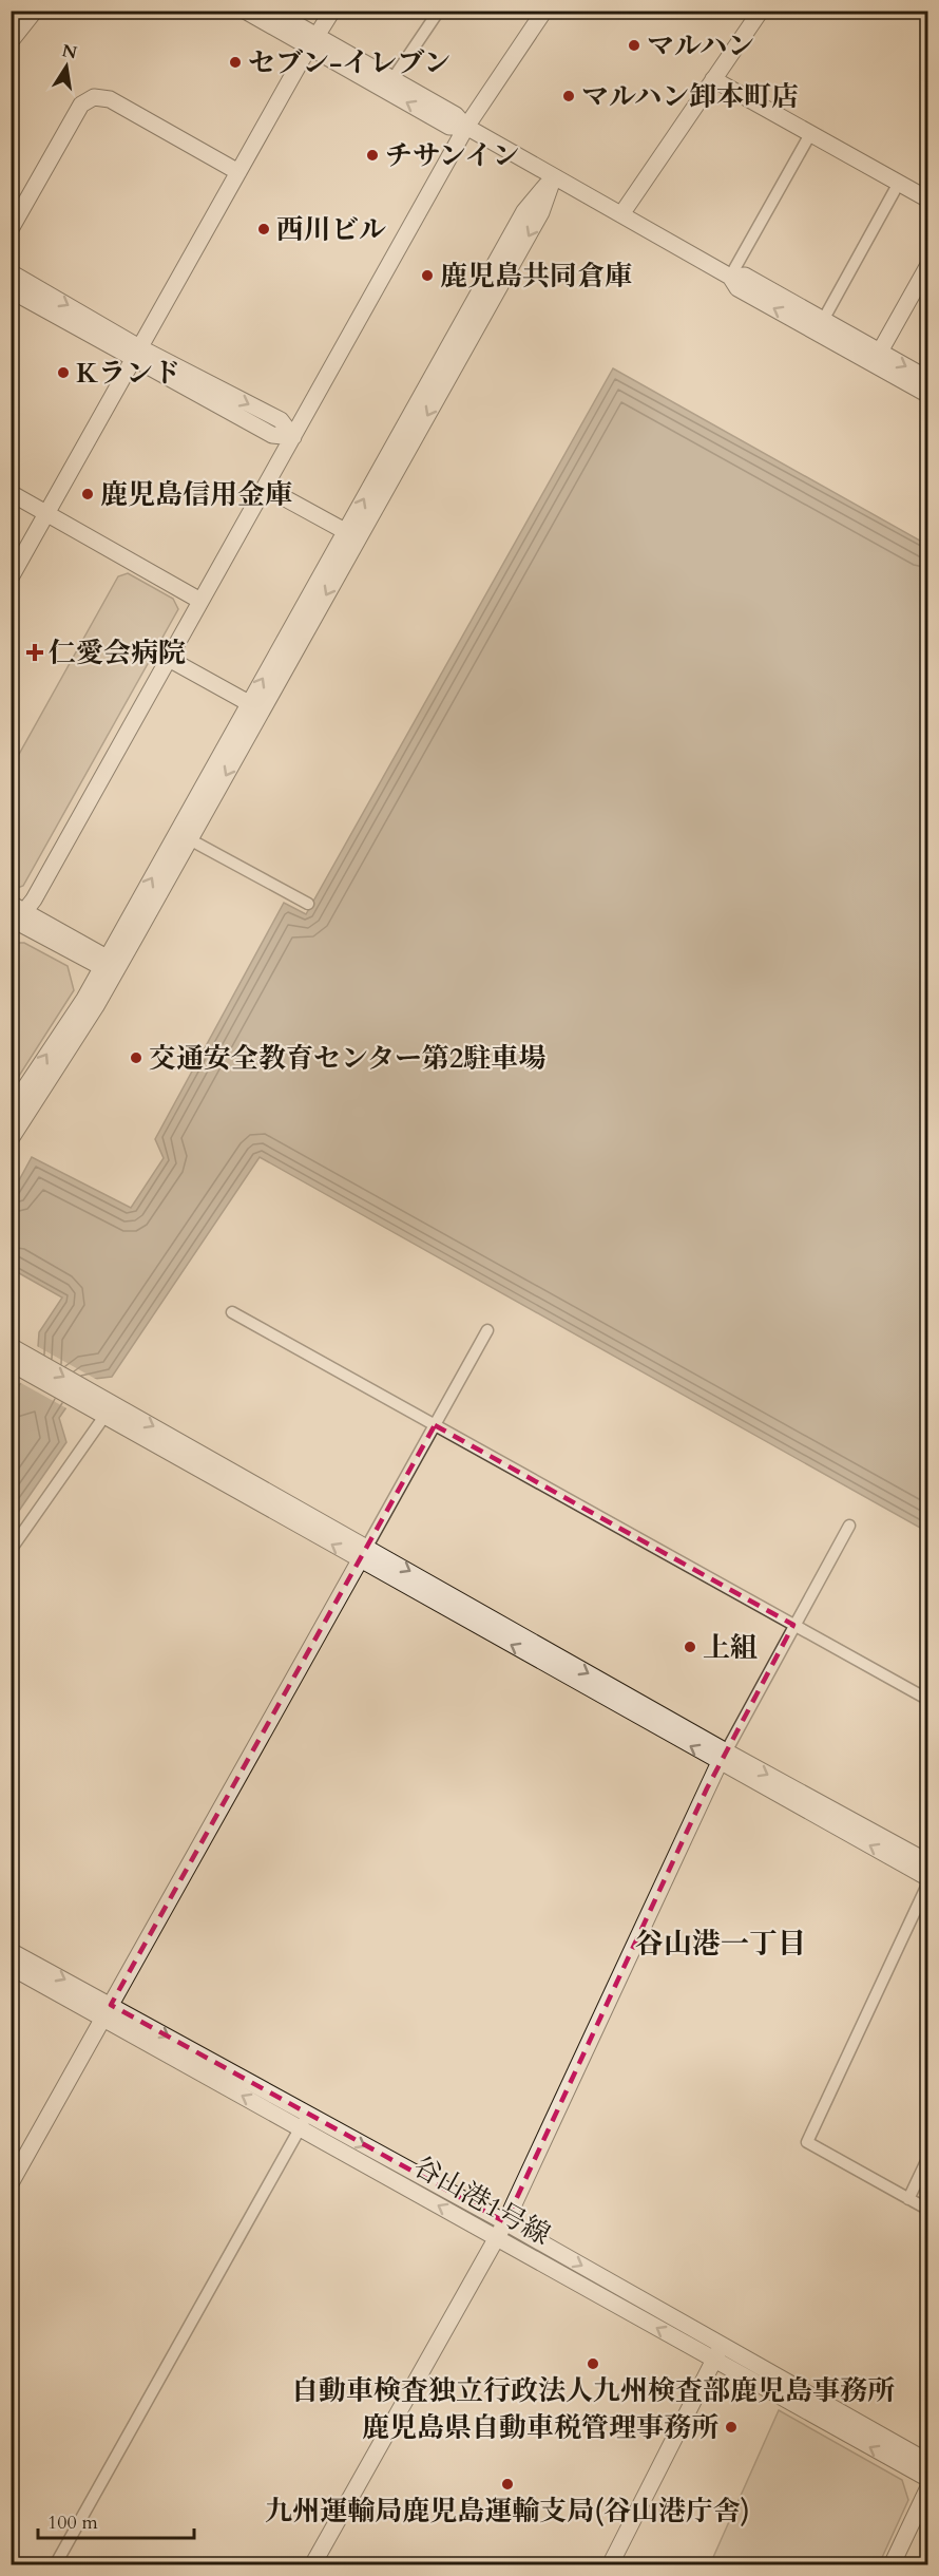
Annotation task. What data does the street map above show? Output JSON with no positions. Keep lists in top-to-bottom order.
{
  "streets": {
    "street": ["谷山港1号線"]
  },
  "districts": ["谷山港一丁目"],
  "places": {
    "other": [
      "マルハン",
      "セブン-イレブン",
      "マルハン卸本町店",
      "チサンイン",
      "西川ビル",
      "鹿児島共同倉庫",
      "Kランド",
      "鹿児島信用金庫",
      "交通安全教育センター第2駐車場",
      "上組",
      "自動車検査独立行政法人九州検査部鹿児島事務所",
      "鹿児島県自動車税管理事務所",
      "九州運輸局鹿児島運輸支局(谷山港庁舎)"
    ],
    "health": ["仁愛会病院"]
  },
  "scale_bar": "100 m",
  "north": "top"
}
